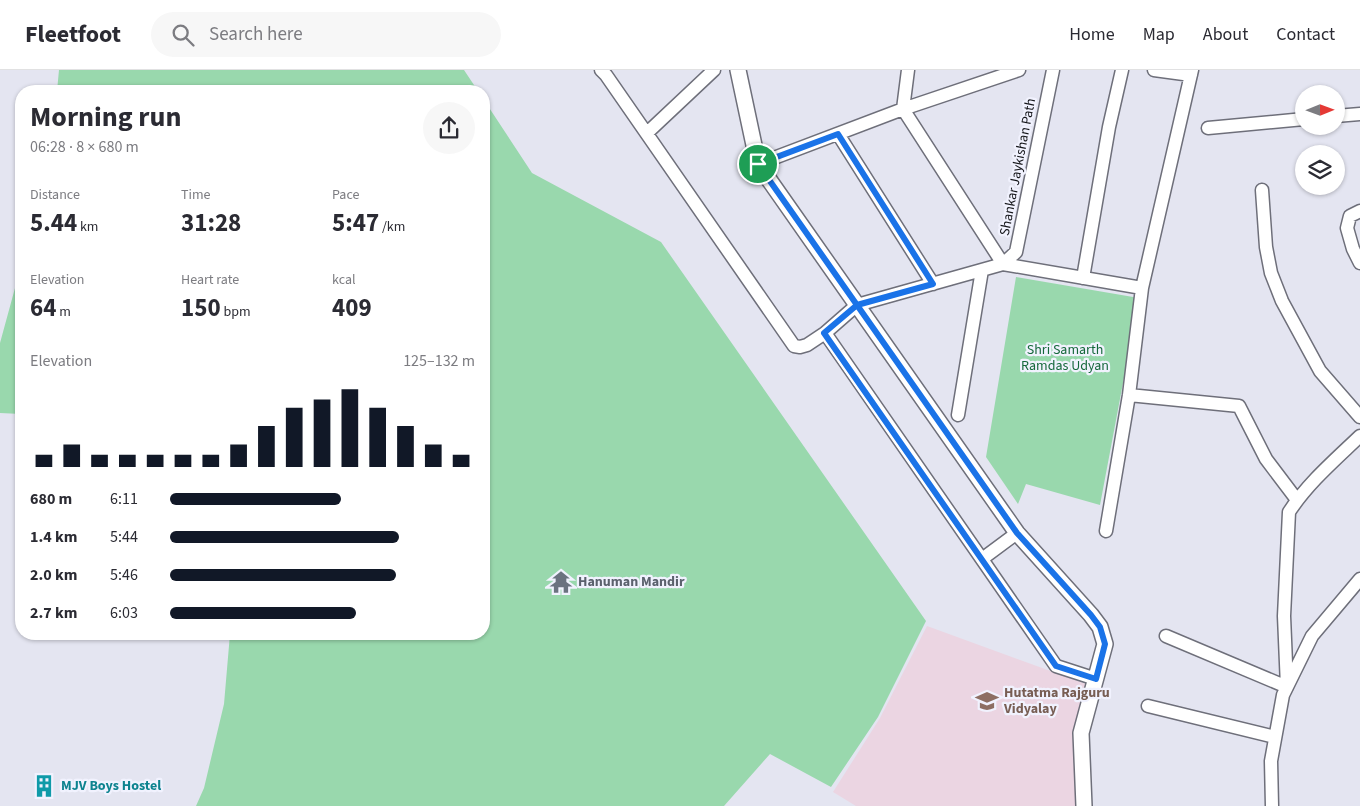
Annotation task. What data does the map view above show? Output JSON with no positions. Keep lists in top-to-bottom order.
{
  "streets": {
    "street": ["Shankar Jaykishan Path"]
  },
  "parks": ["Shri Samarth Ramdas Udyan"],
  "places": {
    "temple": ["Hanuman Mandir"],
    "school or university": ["Hutatma Rajguru Vidyalay"],
    "building": ["MJV Boys Hostel"]
  },
  "north": "right",
  "page": {
    "header": "Fleetfoot",
    "search": "Search here",
    "nav": [
      "Home",
      "Map",
      "About",
      "Contact"
    ],
    "heading": ["Morning run", "06:28 · 8 × 680 m"],
    "stats": [
      ["Distance", "5.44 km"],
      ["Time", "31:28"],
      ["Pace", "5:47 /km"],
      ["Elevation", "64 m"],
      ["Heart rate", "150 bpm"],
      ["kcal", "409"]
    ],
    "chart": ["Elevation", "125–132 m"],
    "list": [
      {
        "name": "680 m",
        "note": "6:11"
      },
      {
        "name": "1.4 km",
        "note": "5:44"
      },
      {
        "name": "2.0 km",
        "note": "5:46"
      },
      {
        "name": "2.7 km",
        "note": "6:03"
      }
    ]
  }
}
